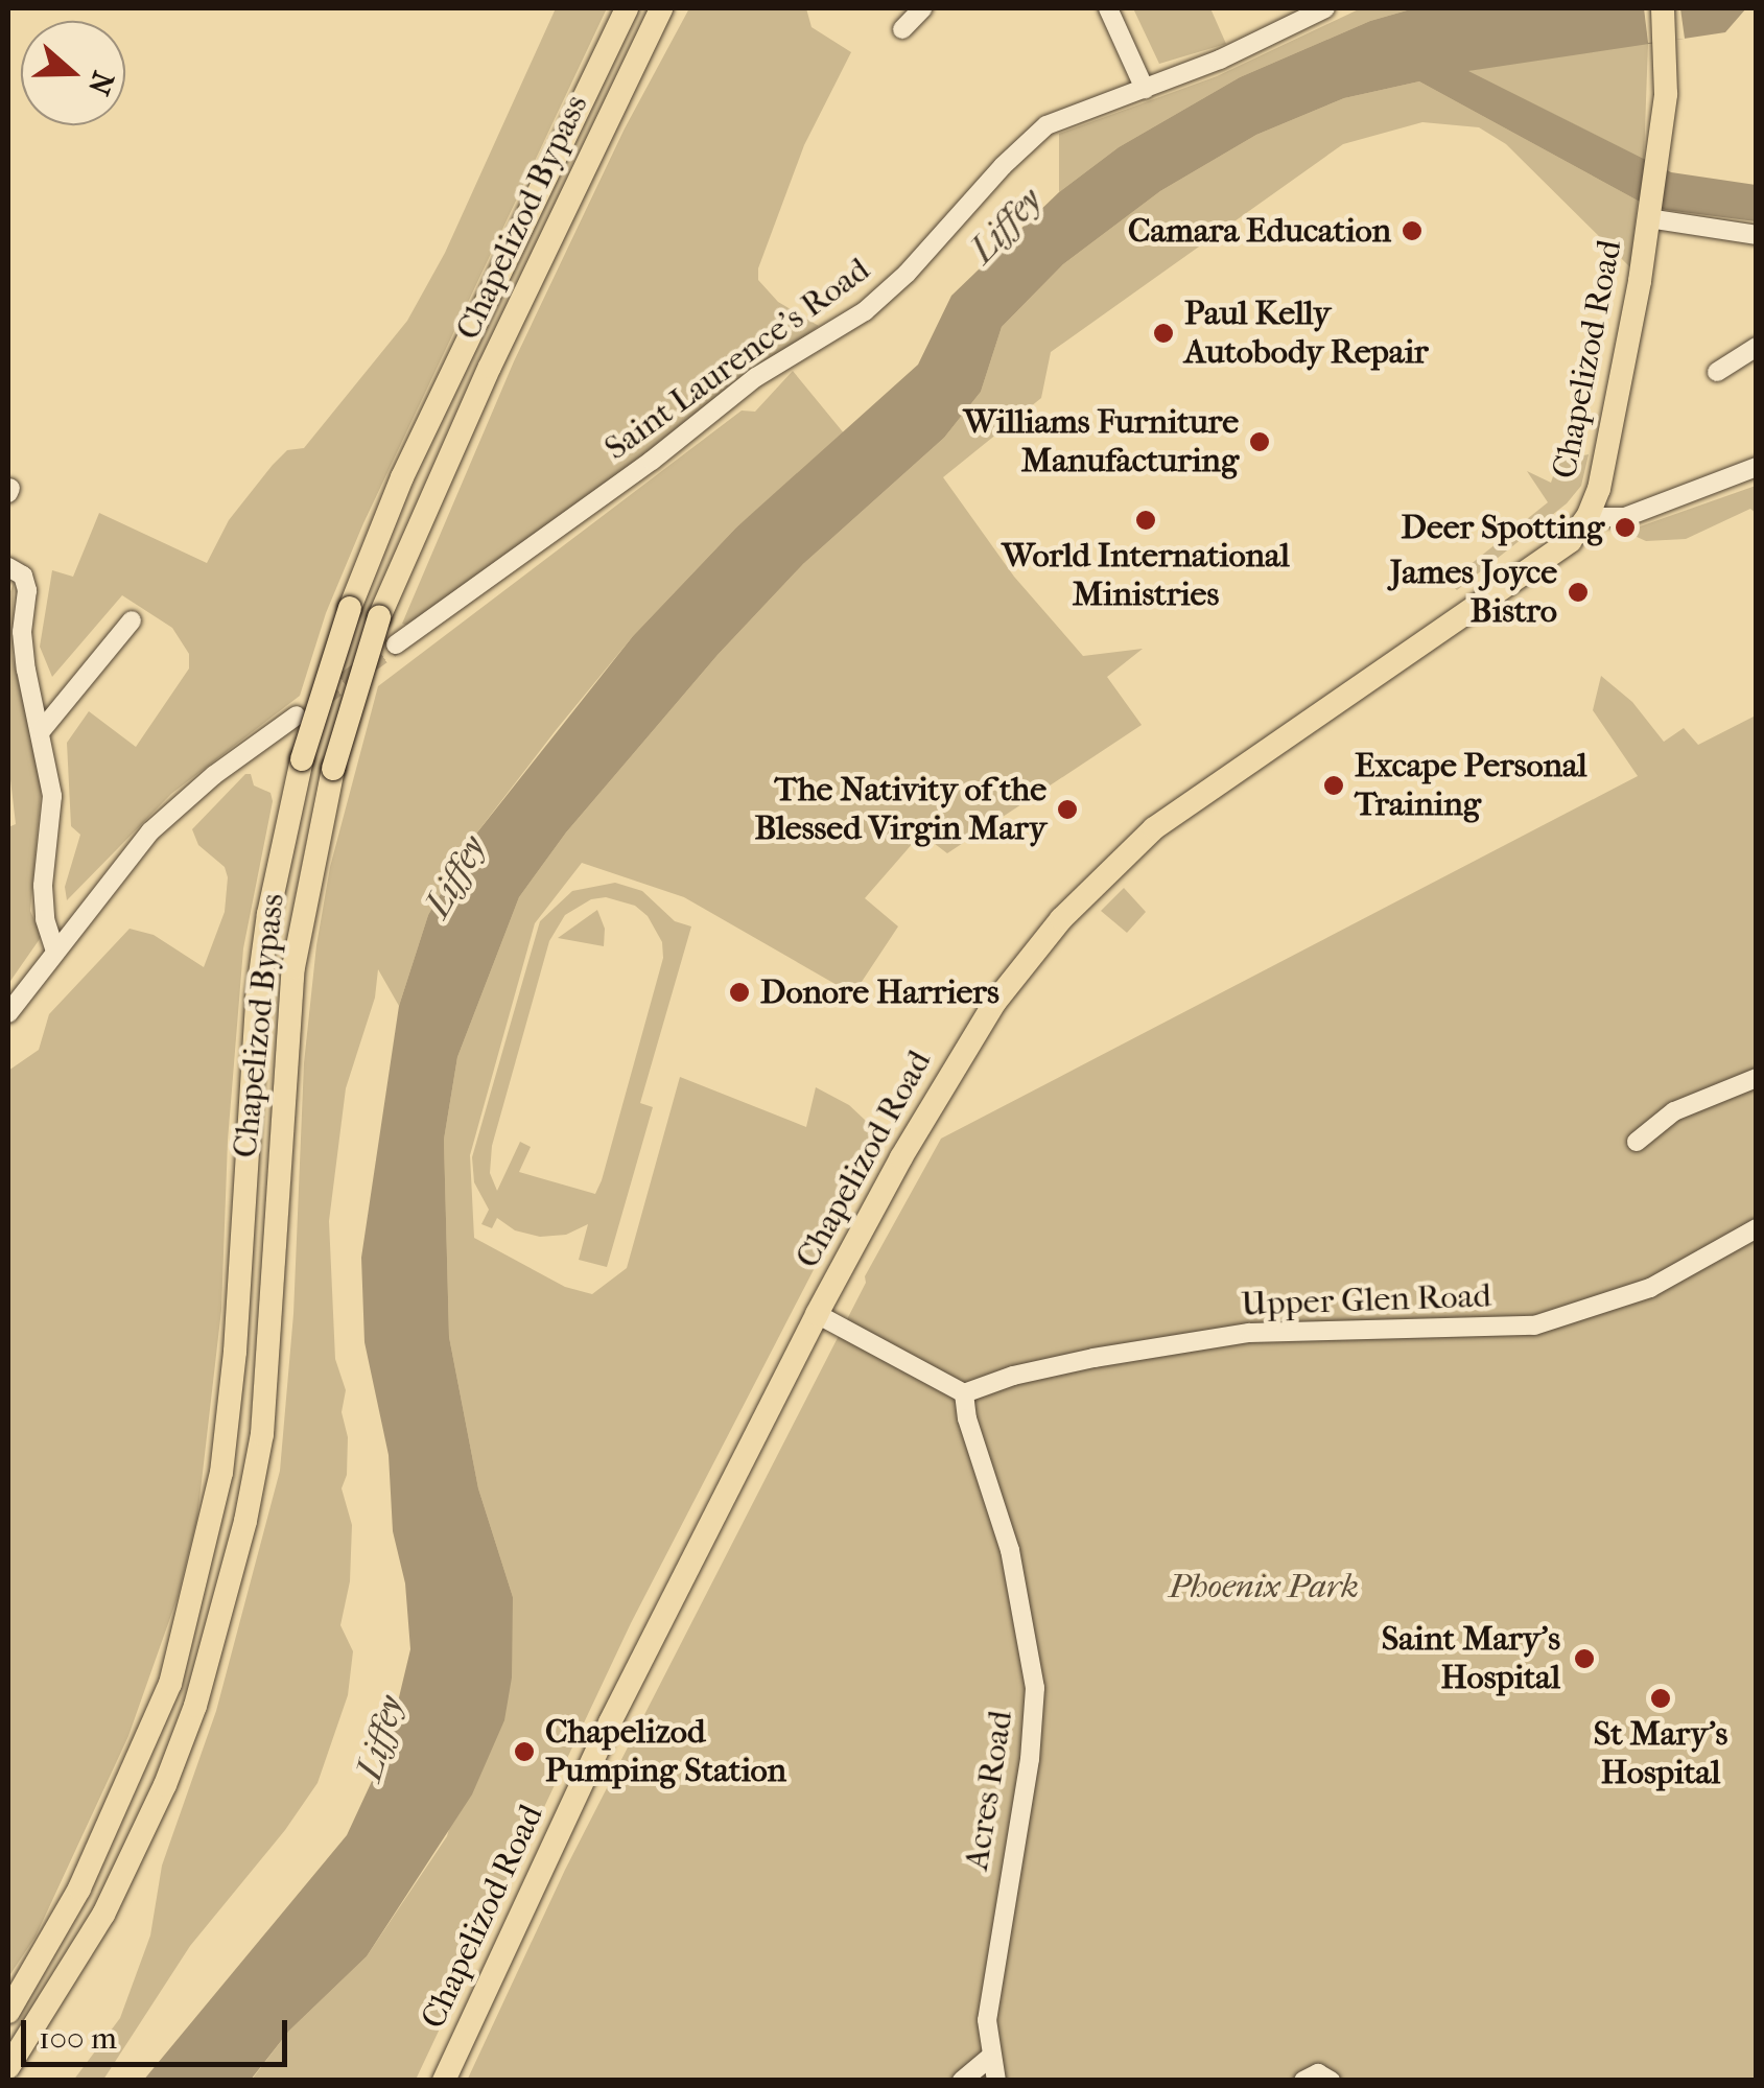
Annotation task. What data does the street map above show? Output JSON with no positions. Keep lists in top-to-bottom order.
{
  "streets": {
    "main road": ["Chapelizod Bypass", "Chapelizod Road"],
    "street": ["Saint Laurence's Road", "Upper Glen Road", "Acres Road"]
  },
  "crossings": [
    ["Upper Glen Road", "Acres Road"]
  ],
  "water": ["Liffey"],
  "parks": ["Phoenix Park"],
  "places": [
    "Camara Education",
    "Paul Kelly Autobody Repair",
    "Williams Furniture Manufacturing",
    "World International Ministries",
    "Deer Spotting",
    "James Joyce Bistro",
    "Excape Personal Training",
    "The Nativity of the Blessed Virgin Mary",
    "Donore Harriers",
    "Saint Mary's Hospital",
    "St Mary's Hospital",
    "Chapelizod Pumping Station"
  ],
  "scale_bar": "100 m",
  "north": "right"
}
